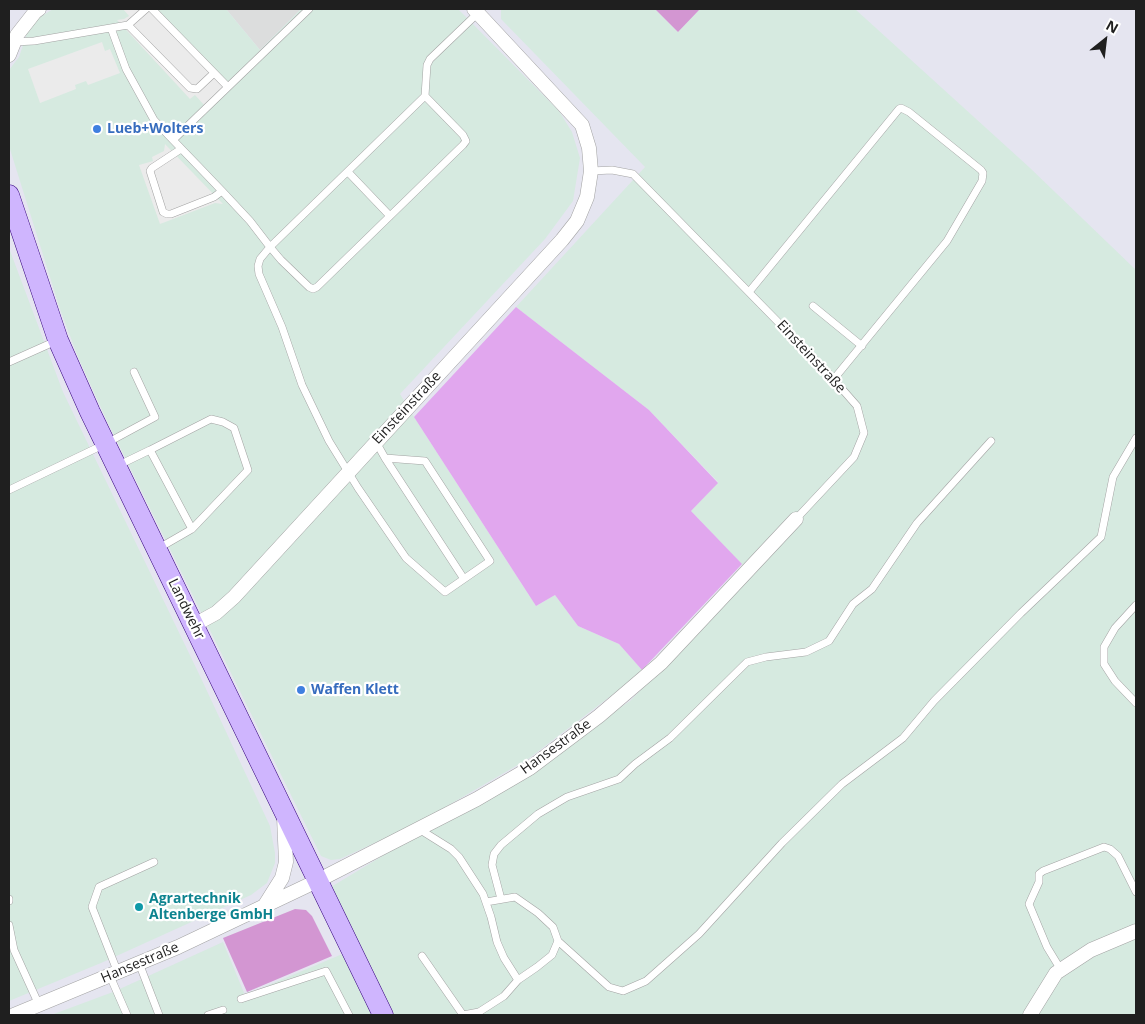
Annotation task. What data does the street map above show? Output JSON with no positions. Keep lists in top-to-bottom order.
{
  "streets": {
    "main road": ["Landwehr"],
    "street": ["Einsteinstraße", "Hansestraße"]
  },
  "crossings": [
    ["Einsteinstraße", "Landwehr"],
    ["Einsteinstraße", "Hansestraße"],
    ["Landwehr", "Hansestraße"]
  ],
  "places": ["Lueb+Wolters", "Waffen Klett", "Agrartechnik Altenberge GmbH"],
  "north": "top right"
}
